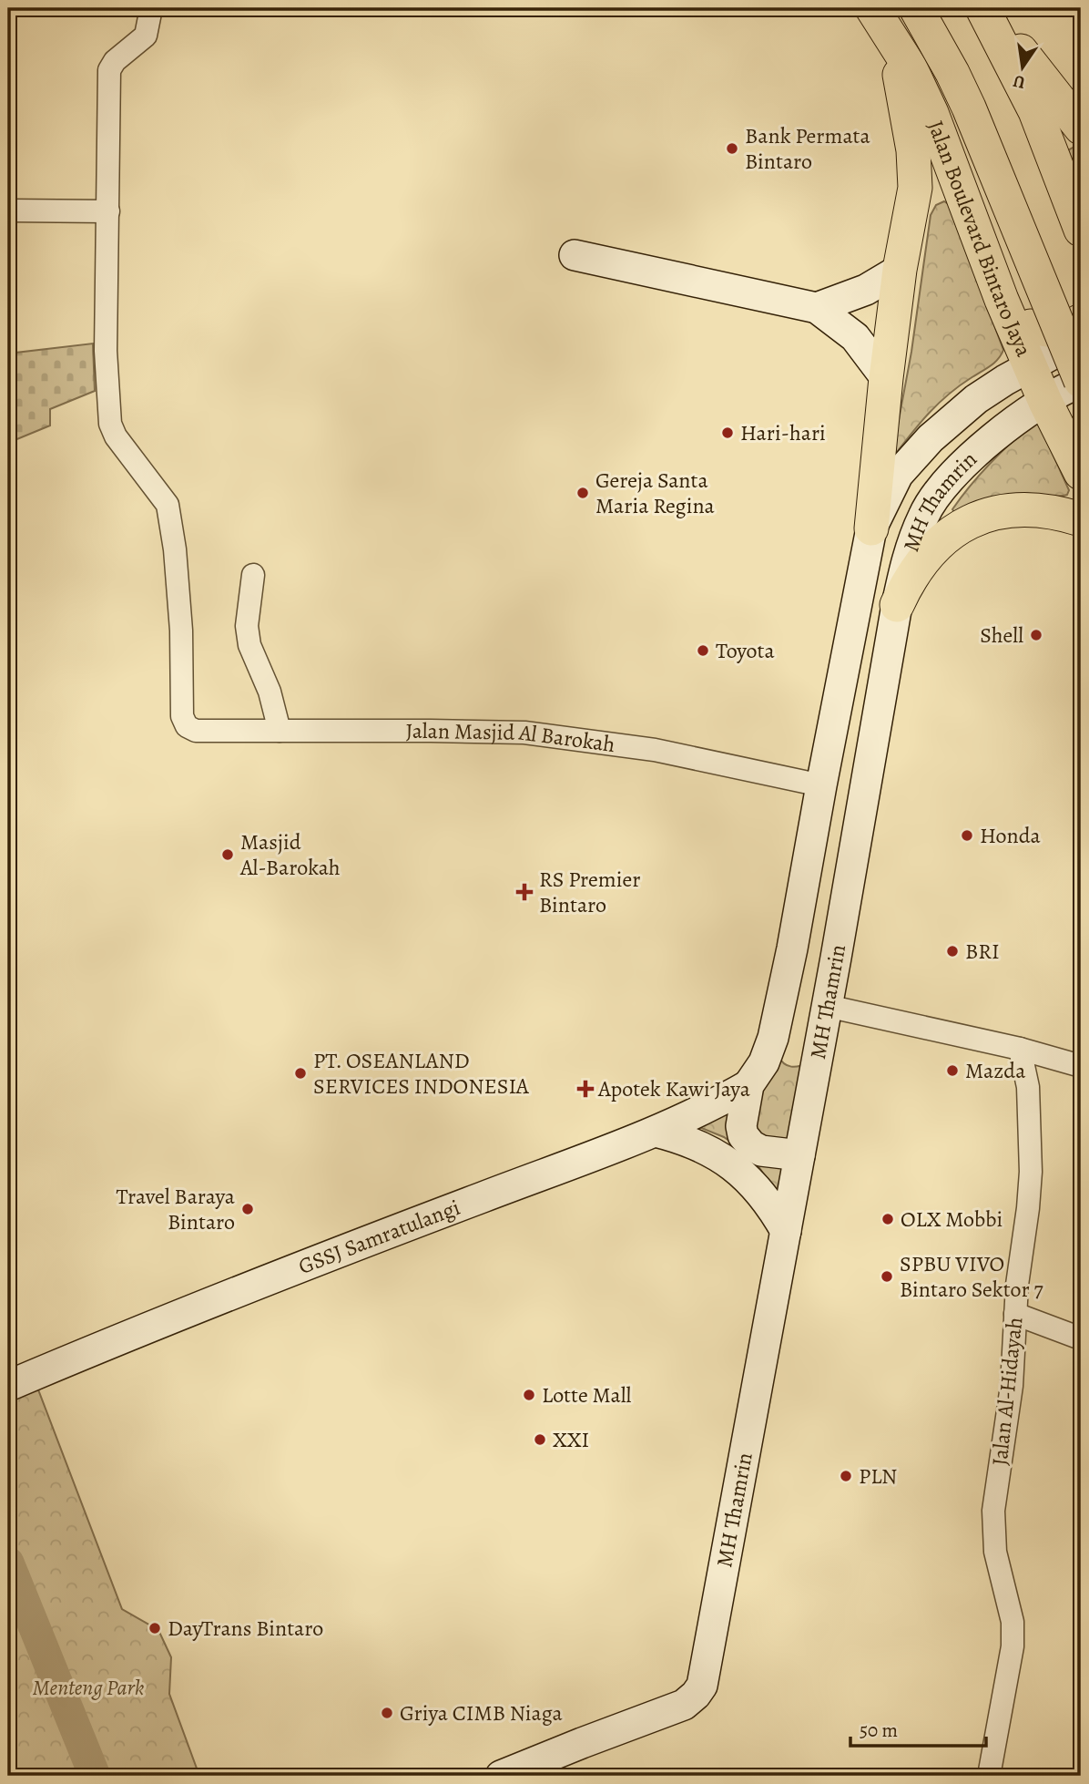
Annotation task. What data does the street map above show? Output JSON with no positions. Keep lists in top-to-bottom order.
{
  "streets": {
    "main road": ["Jalan Boulevard Bintaro Jaya", "MH Thamrin", "GSSJ Samratulangi"],
    "street": ["Jalan Masjid Al Barokah", "Jalan Al-Hidayah"]
  },
  "crossings": [
    ["Jalan Boulevard Bintaro Jaya", "MH Thamrin"],
    ["MH Thamrin", "Jalan Masjid Al Barokah"],
    ["MH Thamrin", "GSSJ Samratulangi"]
  ],
  "parks": ["Menteng Park"],
  "places": {
    "other": [
      "Bank Permata Bintaro",
      "Hari-hari",
      "Gereja Santa Maria Regina",
      "Shell",
      "Toyota",
      "Honda",
      "Masjid Al-Barokah",
      "BRI",
      "Mazda",
      "PT. OSEANLAND SERVICES INDONESIA",
      "Travel Baraya Bintaro",
      "OLX Mobbi",
      "SPBU VIVO Bintaro Sektor 7",
      "Lotte Mall",
      "XXI",
      "PLN",
      "DayTrans Bintaro",
      "Griya CIMB Niaga"
    ],
    "health": ["RS Premier Bintaro", "Apotek Kawi Jaya"]
  },
  "scale_bar": "50 m",
  "north": "bottom"
}
